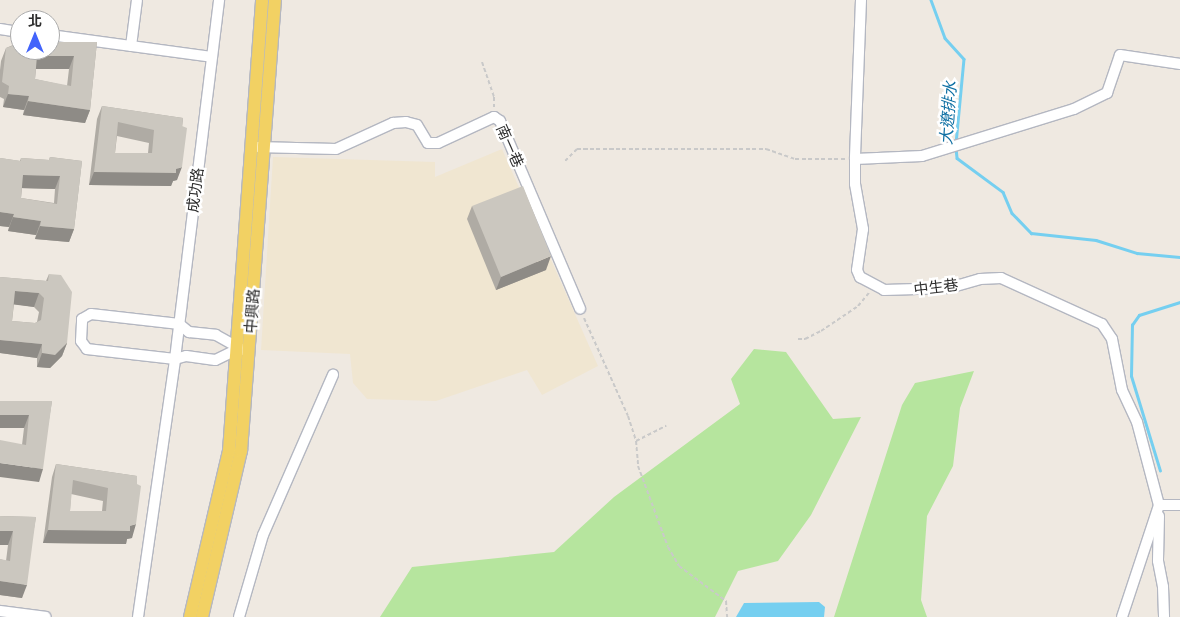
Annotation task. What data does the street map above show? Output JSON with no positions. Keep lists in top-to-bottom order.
{
  "streets": {
    "main road": ["中興路"],
    "lane": ["南一巷", "成功路", "中生巷"]
  },
  "crossings": [
    ["南一巷", "中興路"]
  ],
  "water": ["大遼排水"],
  "north": "top"
}
